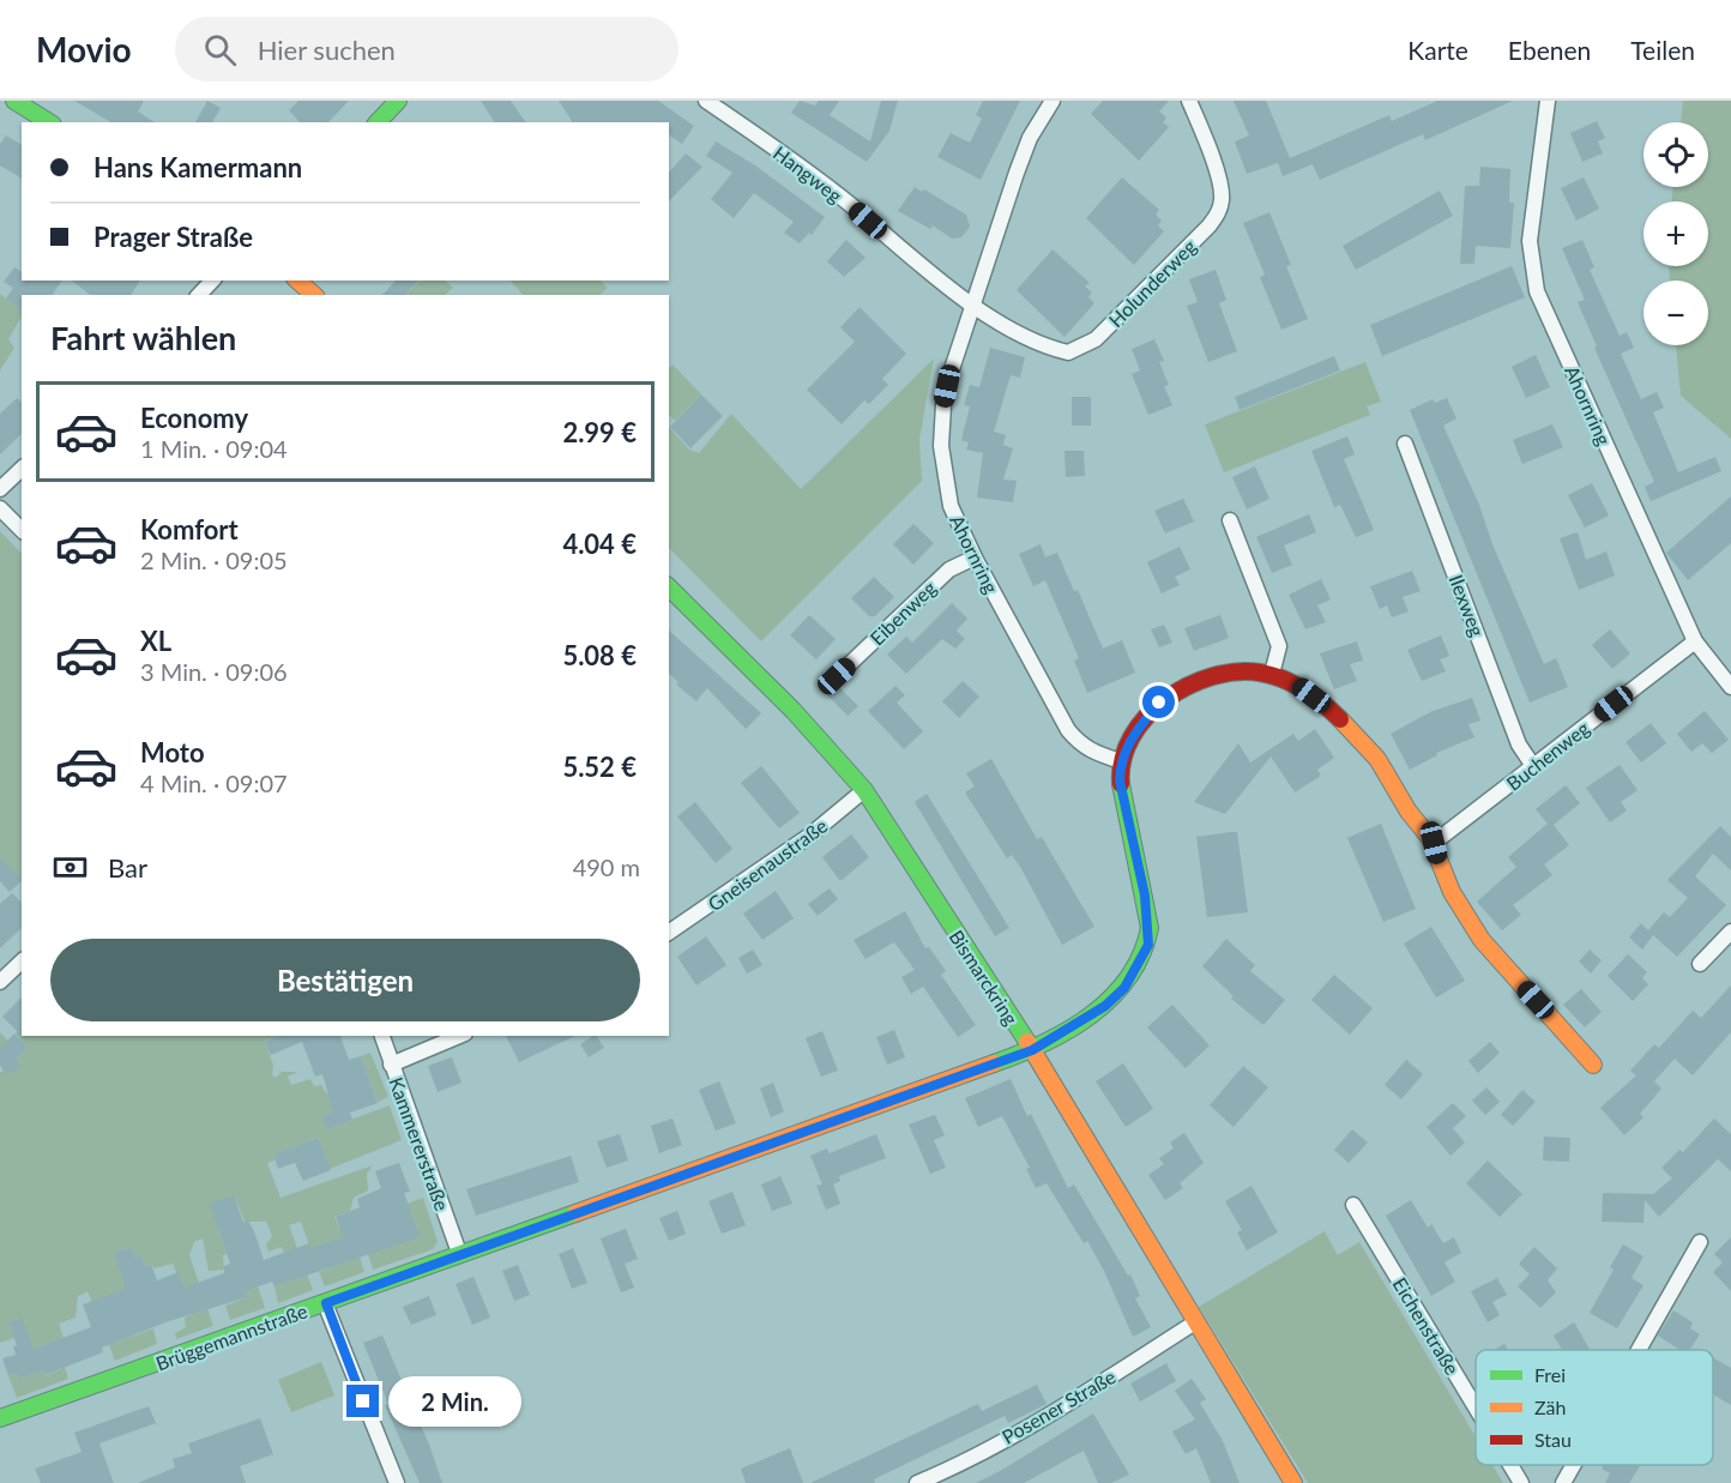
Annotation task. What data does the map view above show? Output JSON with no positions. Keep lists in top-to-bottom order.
{
  "streets": {
    "street": [
      "Hangweg",
      "Holunderweg",
      "Ahornring",
      "Ilexweg",
      "Eibenweg",
      "Buchenweg",
      "Gneisenaustraße",
      "Bismarckring",
      "Kammererstraße",
      "Eichenstraße",
      "Brüggemannstraße",
      "Posener Straße"
    ]
  },
  "crossings": [
    ["Hangweg", "Holunderweg"],
    ["Hangweg", "Ahornring"],
    ["Holunderweg", "Ahornring"],
    ["Ahornring", "Eibenweg"],
    ["Ahornring", "Buchenweg"],
    ["Ahornring", "Brüggemannstraße"],
    ["Ilexweg", "Buchenweg"],
    ["Gneisenaustraße", "Bismarckring"],
    ["Bismarckring", "Brüggemannstraße"],
    ["Bismarckring", "Posener Straße"],
    ["Kammererstraße", "Brüggemannstraße"]
  ],
  "legend": ["Frei", "Zäh", "Stau"],
  "page": {
    "header": "Movio",
    "search": "Hier suchen",
    "nav": ["Karte", "Ebenen", "Teilen"],
    "map_buttons": ["+", "−"],
    "banner": ["Hans Kamermann", "Prager Straße"],
    "heading": "Fahrt wählen",
    "list": [
      {
        "name": "Economy",
        "note": "1 Min. · 09:04",
        "value": "2.99 €"
      },
      {
        "name": "Komfort",
        "note": "2 Min. · 09:05",
        "value": "4.04 €"
      },
      {
        "name": "XL",
        "note": "3 Min. · 09:06",
        "value": "5.08 €"
      },
      {
        "name": "Moto",
        "note": "4 Min. · 09:07",
        "value": "5.52 €"
      }
    ],
    "pay": ["Bar", "490 m"],
    "buttons": "Bestätigen",
    "bubble": "2 Min."
  }
}
